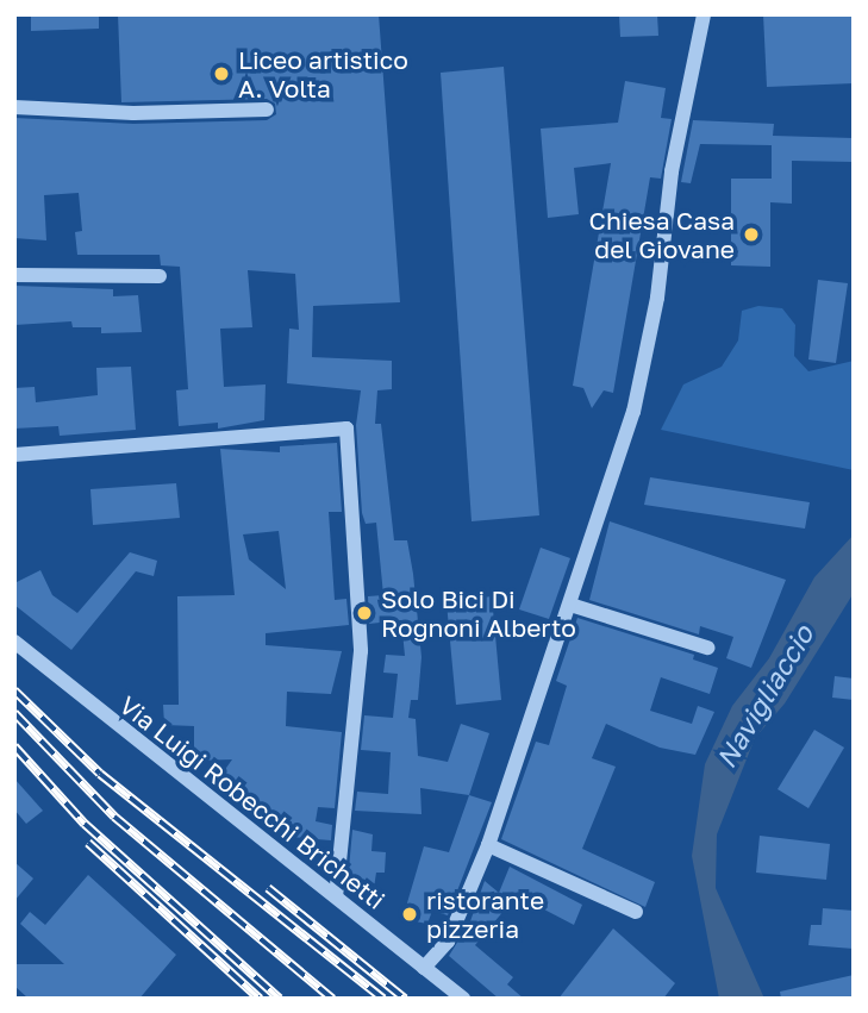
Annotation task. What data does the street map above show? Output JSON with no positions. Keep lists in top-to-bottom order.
{
  "streets": {
    "street": ["Via Luigi Robecchi Brichetti"]
  },
  "water": ["Navigliaccio"],
  "places": [
    "Liceo artistico A. Volta",
    "Chiesa Casa del Giovane",
    "Solo Bici Di Rognoni Alberto",
    "ristorante pizzeria"
  ]
}
